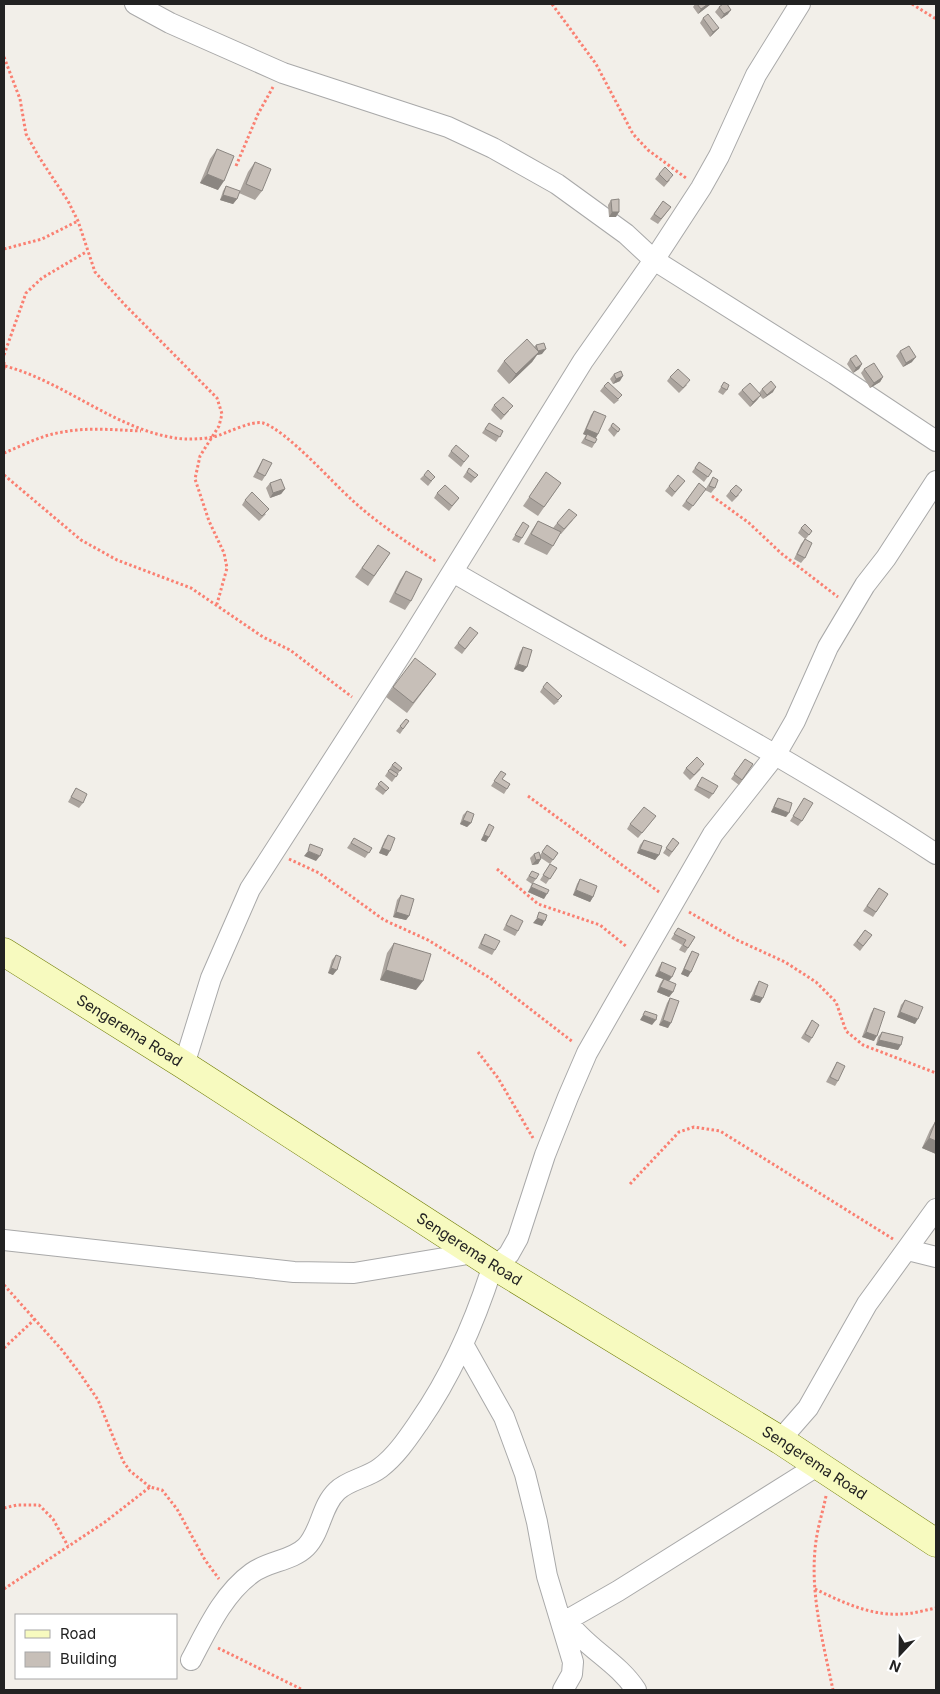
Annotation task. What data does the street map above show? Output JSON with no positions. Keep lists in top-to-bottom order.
{
  "streets": {
    "main road": ["Sengerema Road"]
  },
  "legend": ["Road", "Building"],
  "north": "bottom"
}
